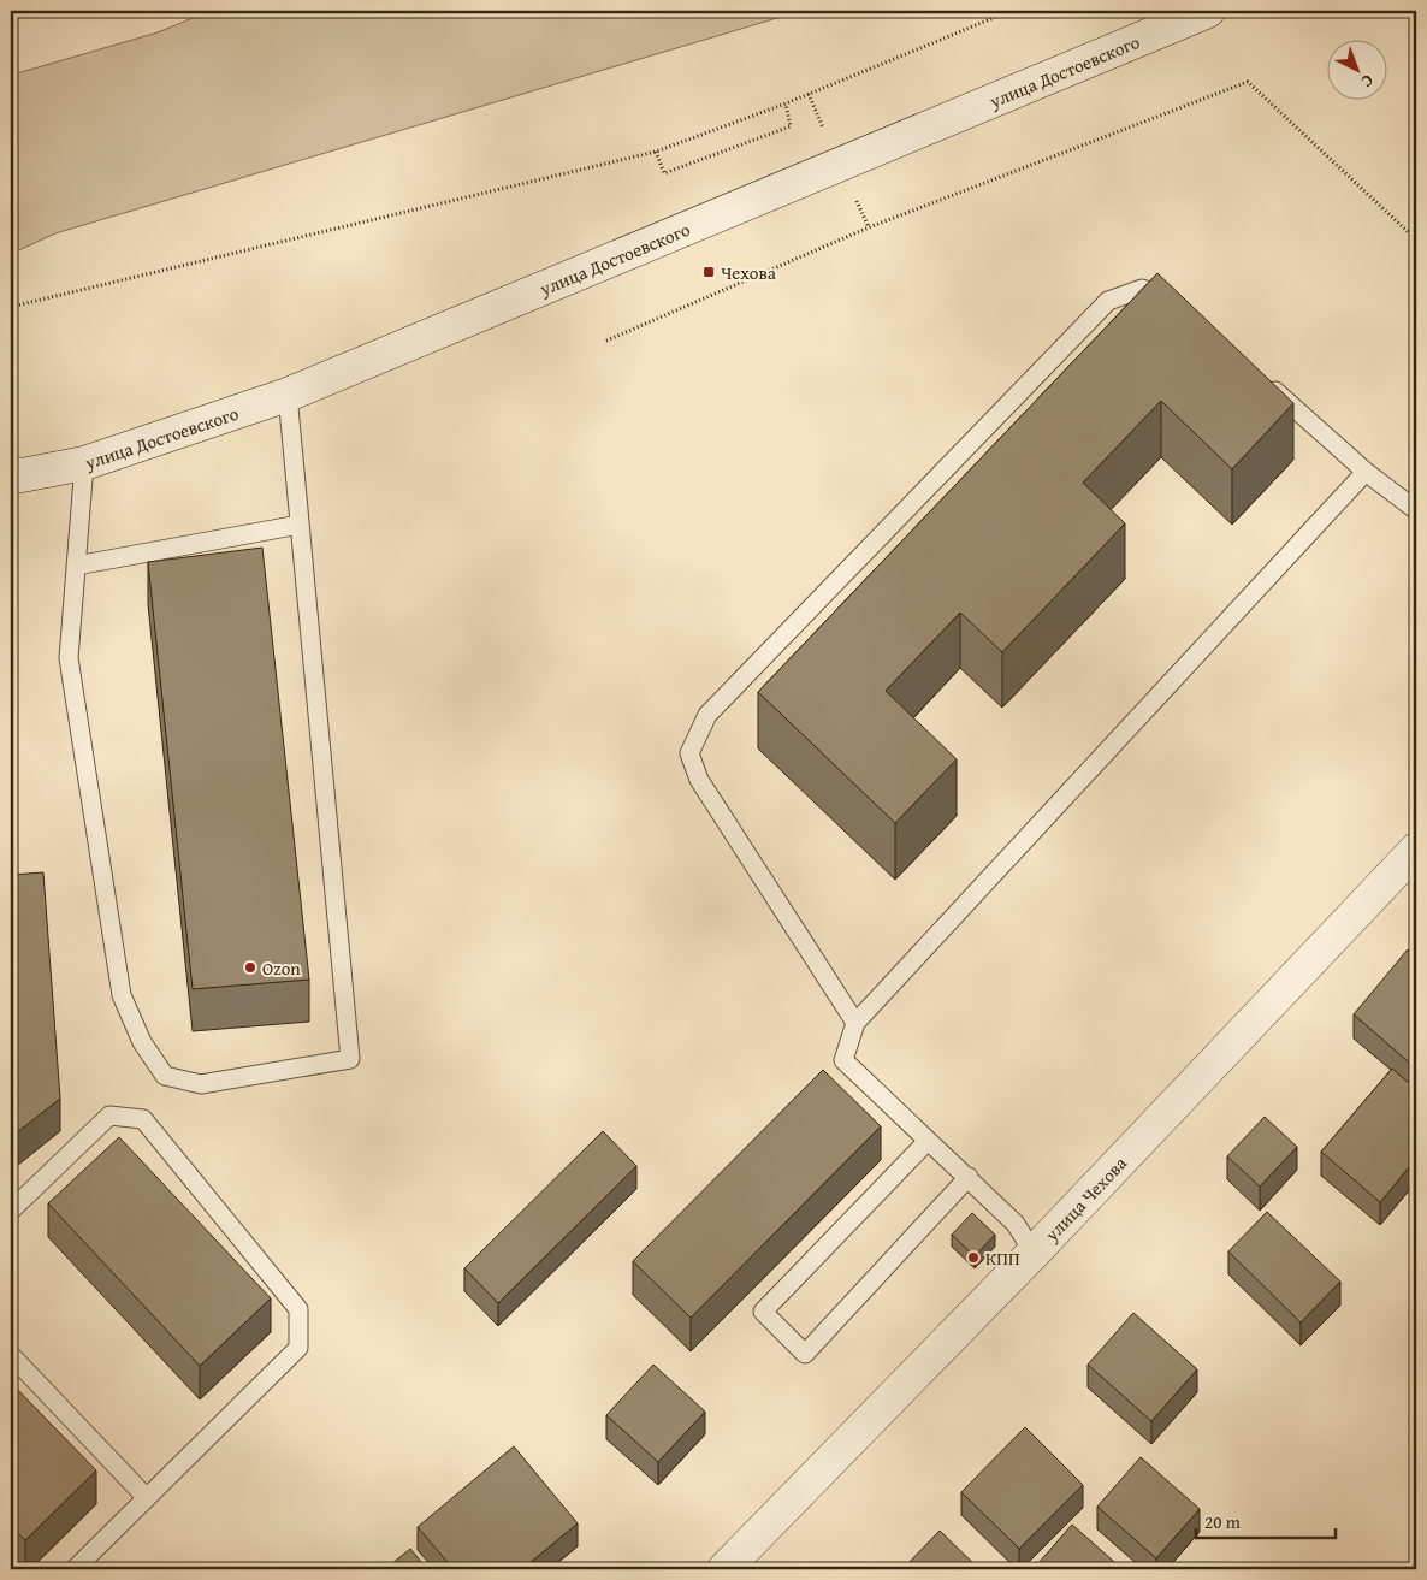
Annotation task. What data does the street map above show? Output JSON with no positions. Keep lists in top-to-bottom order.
{
  "streets": {
    "main road": ["улица Достоевского", "улица Чехова"]
  },
  "places": {
    "transit": ["Чехова"],
    "other": ["Ozon", "КПП"]
  },
  "scale_bar": "20 m",
  "north": "bottom right"
}
